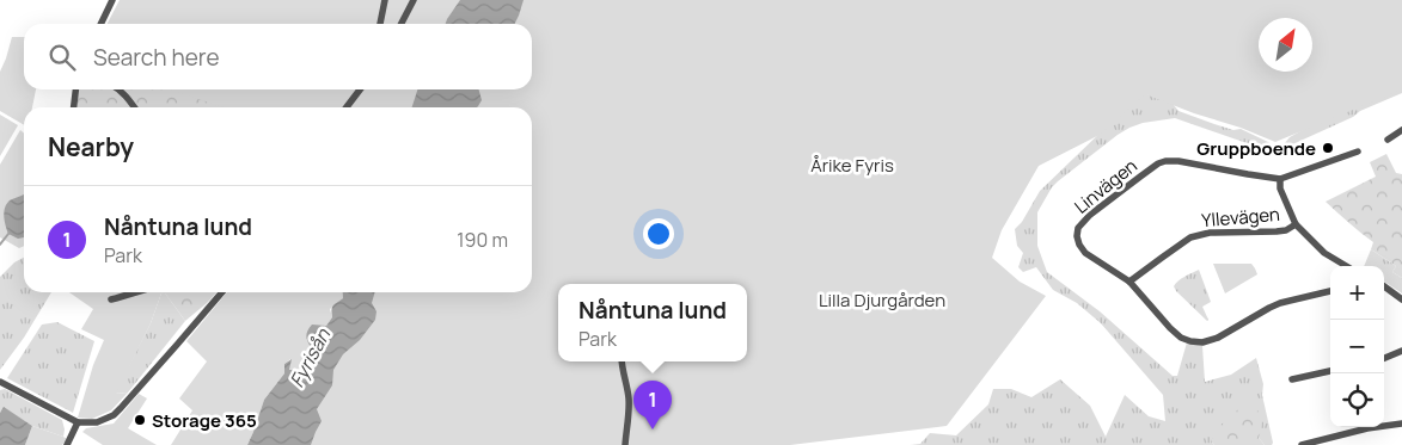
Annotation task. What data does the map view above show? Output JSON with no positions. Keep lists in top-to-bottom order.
{
  "streets": {
    "street": ["Linvägen", "Yllevägen"]
  },
  "crossings": [
    ["Linvägen", "Yllevägen"]
  ],
  "water": ["Fyrisån"],
  "parks": ["Årike Fyris", "Lilla Djurgården"],
  "places": ["Gruppboende", "Storage 365"],
  "north": "top right",
  "page": {
    "search": "Search here",
    "heading": "Nearby",
    "list": [
      {
        "mark": "1",
        "name": "Nåntuna lund",
        "note": "Park",
        "value": "190 m"
      }
    ],
    "map_buttons": ["+", "−"],
    "popup": ["Nåntuna lund", "Park"],
    "pins": "1"
  }
}
